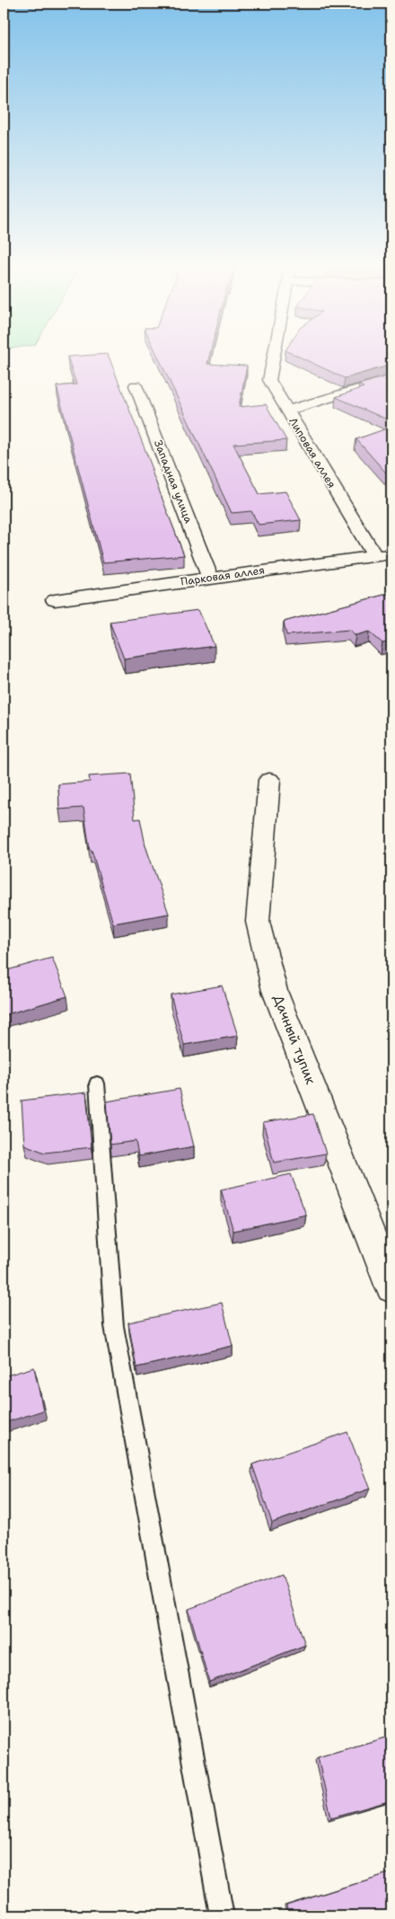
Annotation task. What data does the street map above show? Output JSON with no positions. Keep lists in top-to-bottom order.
{
  "streets": {
    "street": [
      "Липовая аллея",
      "Западная улица",
      "Парковая аллея",
      "Дачный тупик"
    ]
  },
  "crossings": [
    ["Липовая аллея", "Парковая аллея"],
    ["Западная улица", "Парковая аллея"]
  ]
}
